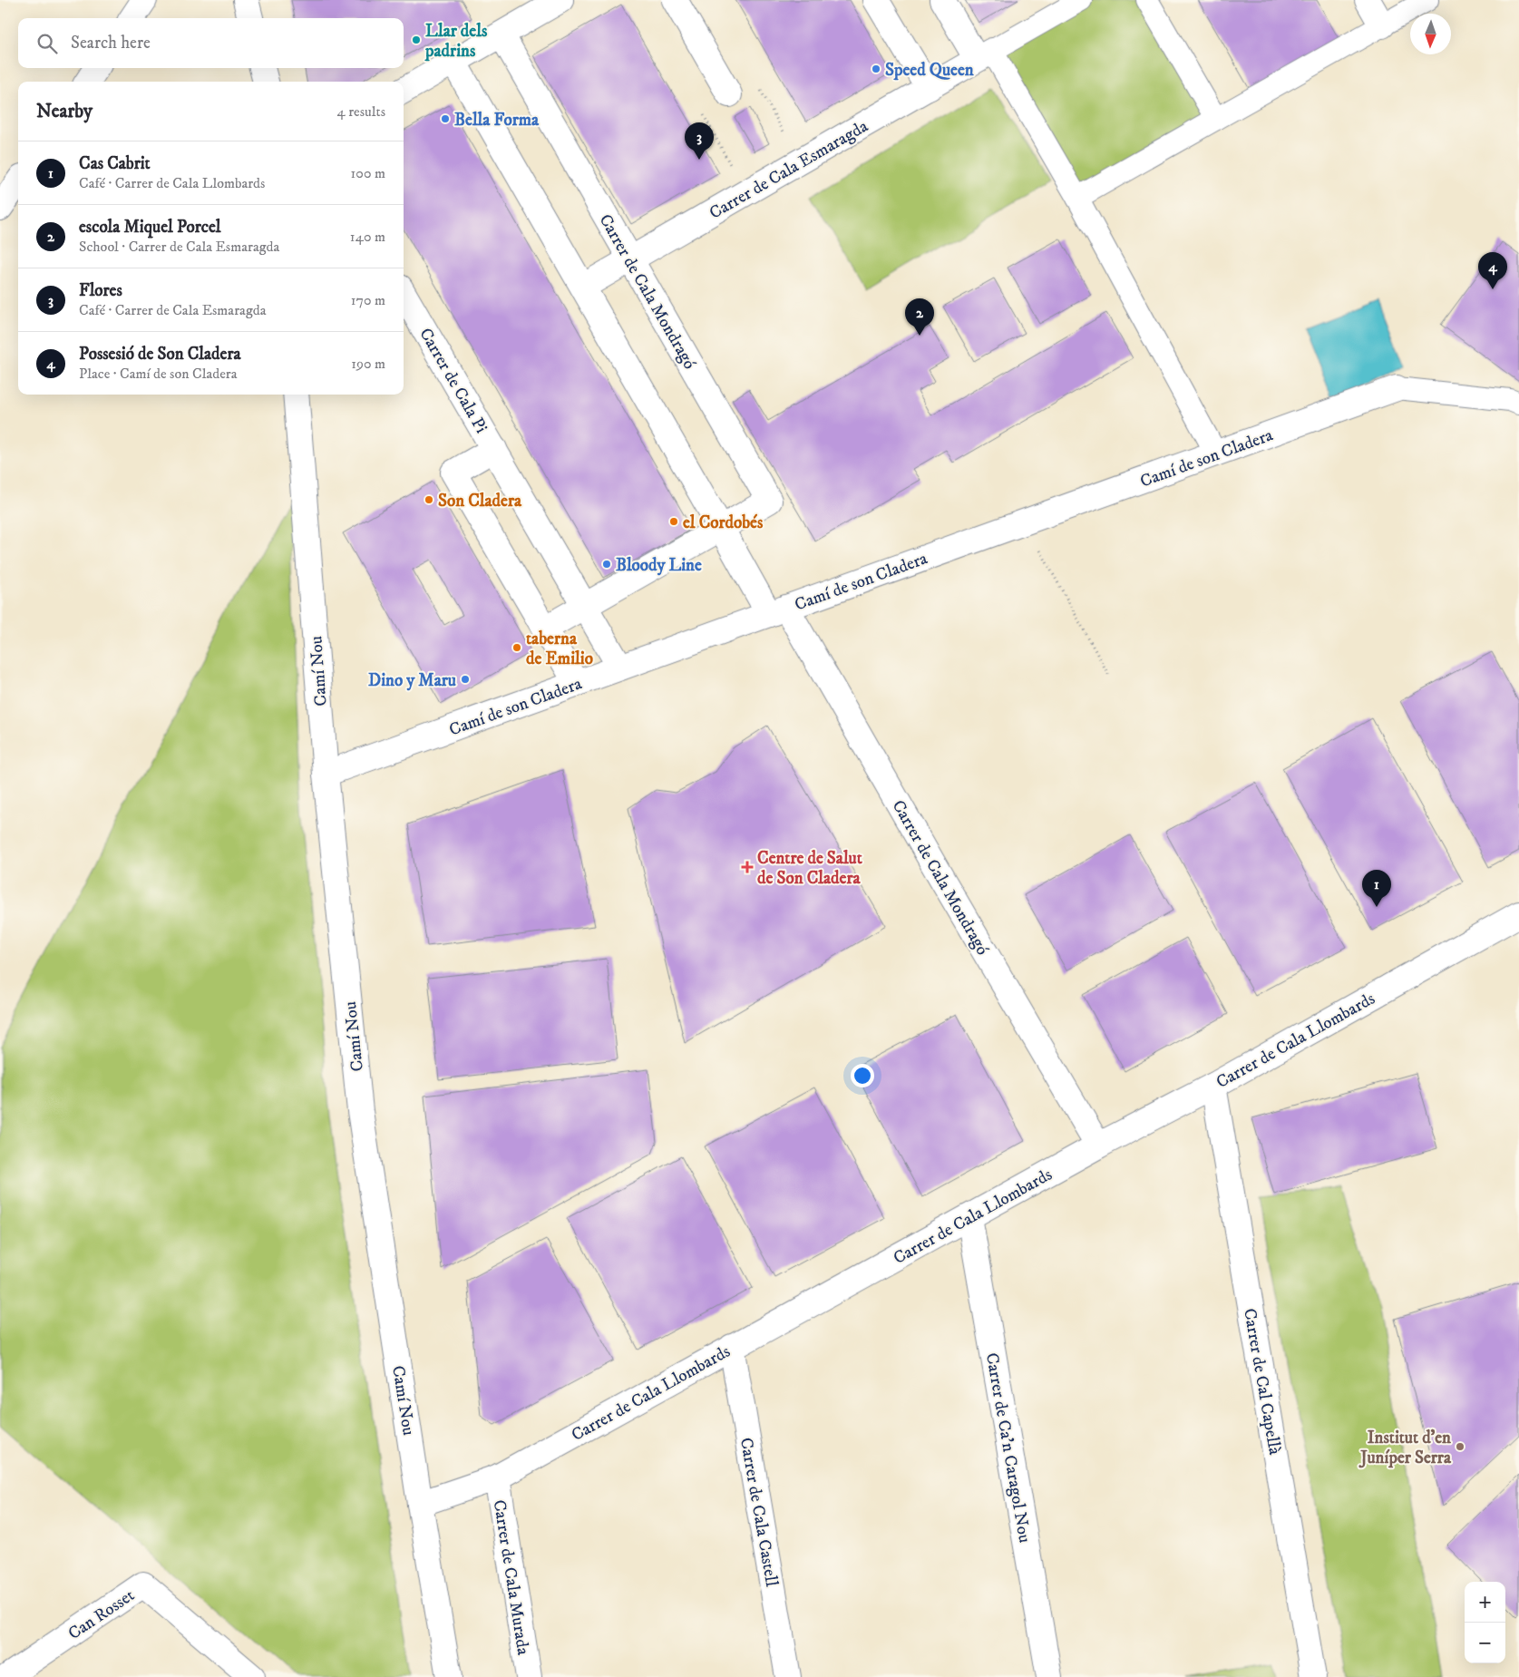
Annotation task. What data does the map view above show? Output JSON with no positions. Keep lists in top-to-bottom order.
{
  "streets": {
    "street": [
      "Carrer de Cala Esmaragda",
      "Carrer de Cala Mondragó",
      "Carrer de Cala Pi",
      "Camí de son Cladera",
      "Camí Nou",
      "Carrer de Cala Llombards",
      "Carrer de Cal Capellà",
      "Carrer de Ca'n Caragol Nou",
      "Carrer de Cala Castell",
      "Carrer de Cala Murada",
      "Can Rosset"
    ]
  },
  "crossings": [
    ["Carrer de Cala Esmaragda", "Carrer de Cala Mondragó"],
    ["Carrer de Cala Mondragó", "Camí de son Cladera"],
    ["Carrer de Cala Mondragó", "Carrer de Cala Llombards"],
    ["Carrer de Cala Pi", "Camí de son Cladera"],
    ["Camí de son Cladera", "Camí Nou"],
    ["Camí Nou", "Carrer de Cala Llombards"],
    ["Carrer de Cala Llombards", "Carrer de Cal Capellà"],
    ["Carrer de Cala Llombards", "Carrer de Ca'n Caragol Nou"],
    ["Carrer de Cala Llombards", "Carrer de Cala Castell"],
    ["Carrer de Cala Llombards", "Carrer de Cala Murada"]
  ],
  "places": {
    "other": [
      "Llar dels padrins",
      "Speed Queen",
      "Bella Forma",
      "Son Cladera",
      "el Cordobés",
      "Bloody Line",
      "taberna de Emilio",
      "Dino y Maru",
      "Institut d'en Juníper Serra"
    ],
    "health": ["Centre de Salut de Son Cladera"]
  },
  "north": "bottom",
  "page": {
    "search": "Search here",
    "heading": ["Nearby", "4 results"],
    "pins": [
      "3",
      "4",
      "2",
      "1"
    ],
    "list": [
      {
        "mark": "1",
        "name": "Cas Cabrit",
        "note": "Café · Carrer de Cala Llombards",
        "value": "100 m"
      },
      {
        "mark": "2",
        "name": "escola Miquel Porcel",
        "note": "School · Carrer de Cala Esmaragda",
        "value": "140 m"
      },
      {
        "mark": "3",
        "name": "Flores",
        "note": "Café · Carrer de Cala Esmaragda",
        "value": "170 m"
      },
      {
        "mark": "4",
        "name": "Possesió de Son Cladera",
        "note": "Place · Camí de son Cladera",
        "value": "190 m"
      }
    ],
    "map_buttons": ["+", "−"]
  }
}
